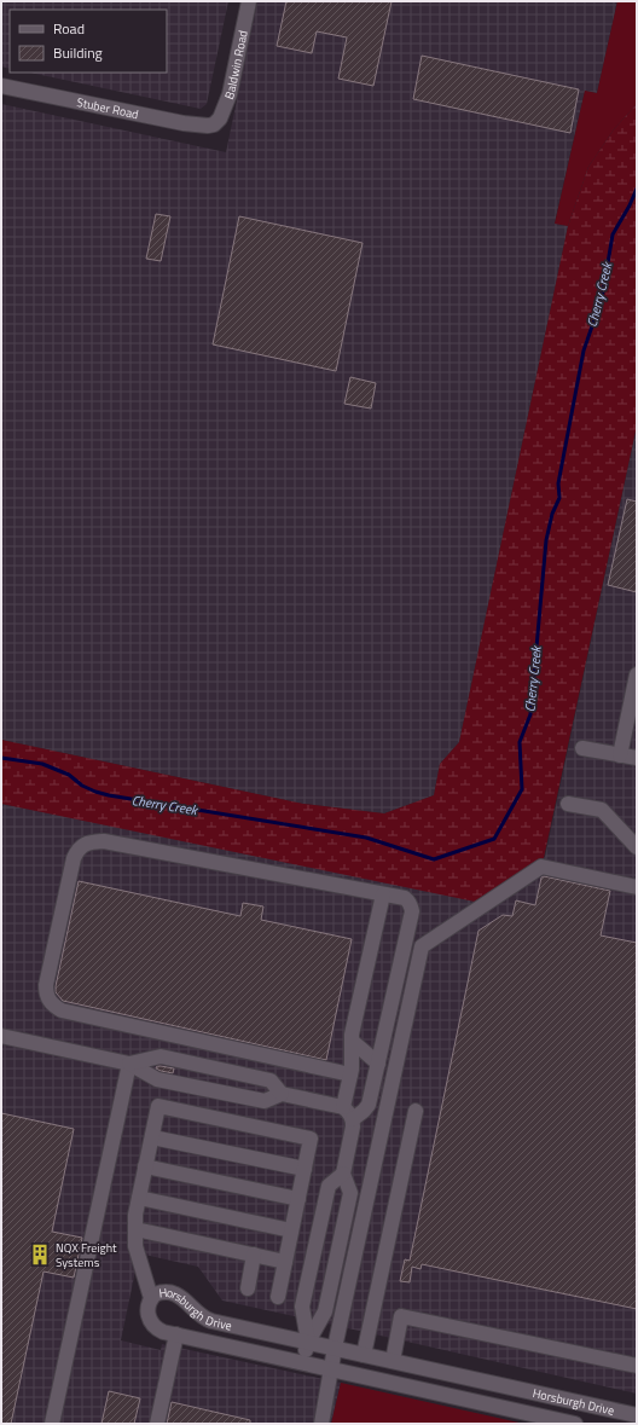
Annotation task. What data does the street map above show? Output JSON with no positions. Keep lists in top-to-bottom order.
{
  "streets": {
    "street": ["Baldwin Road", "Stuber Road", "Horsburgh Drive"]
  },
  "crossings": [
    ["Baldwin Road", "Stuber Road"]
  ],
  "water": ["Cherry Creek"],
  "places": {
    "building": ["NQX Freight Systems"]
  },
  "legend": ["Road", "Building"]
}
